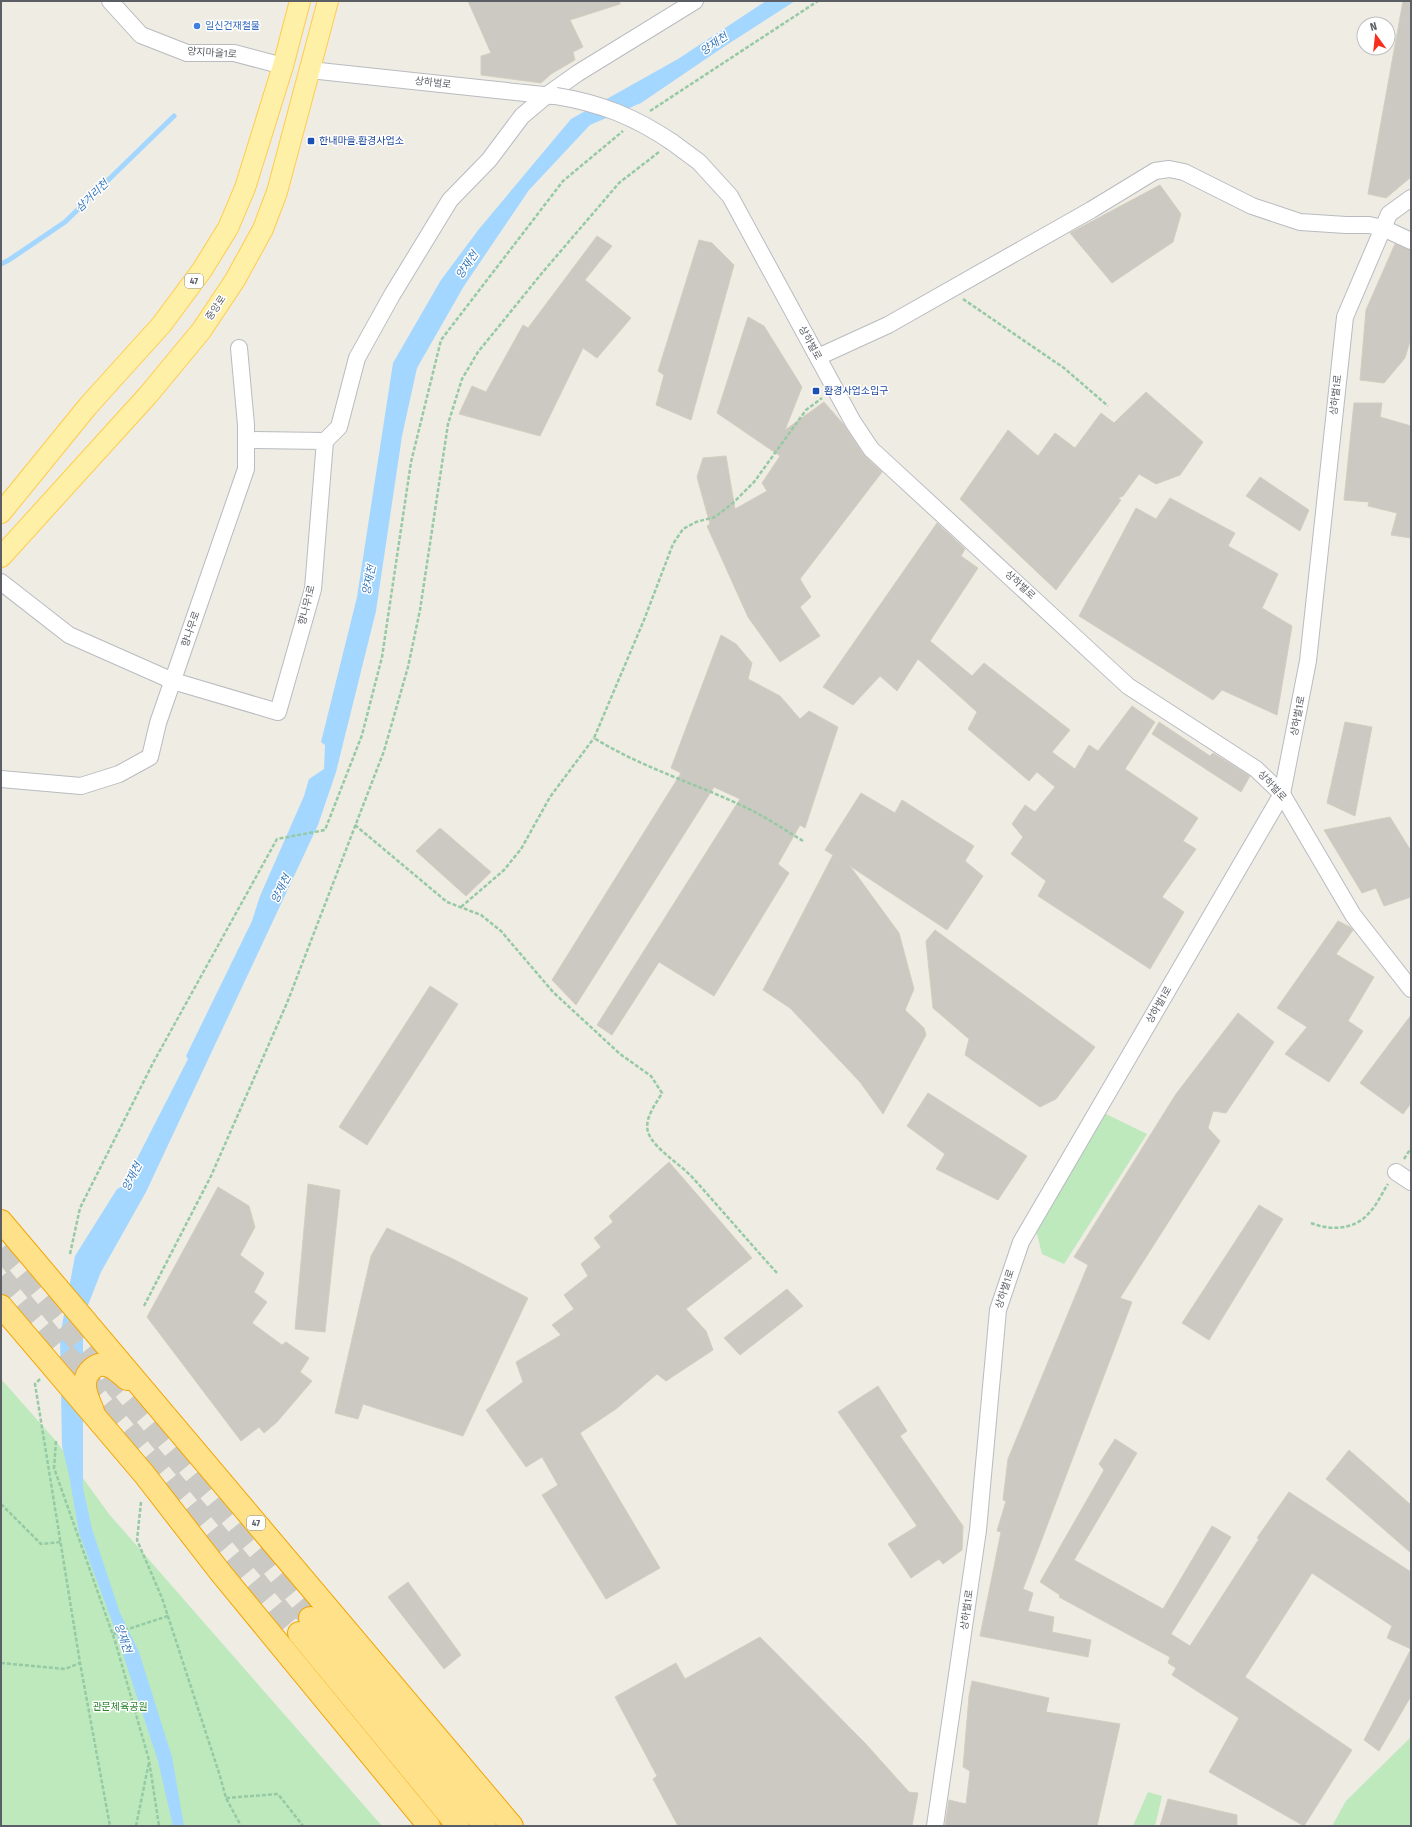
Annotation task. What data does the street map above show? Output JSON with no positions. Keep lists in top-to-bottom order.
{
  "streets": {
    "highway": ["47"],
    "main road": ["중앙로"],
    "street": [
      "양지마을1로",
      "상하벌로",
      "상하벌1로",
      "향나무1로",
      "향나무로"
    ]
  },
  "crossings": [
    ["양지마을1로", "47"],
    ["상하벌로", "중앙로"],
    ["상하벌로", "상하벌1로"],
    ["향나무1로", "향나무로"]
  ],
  "water": ["양재천", "삼거리천"],
  "parks": ["관문체육공원"],
  "places": {
    "other": ["일신건재철물"],
    "transit": ["한내마을.환경사업소", "환경사업소입구"]
  },
  "north": "top"
}
